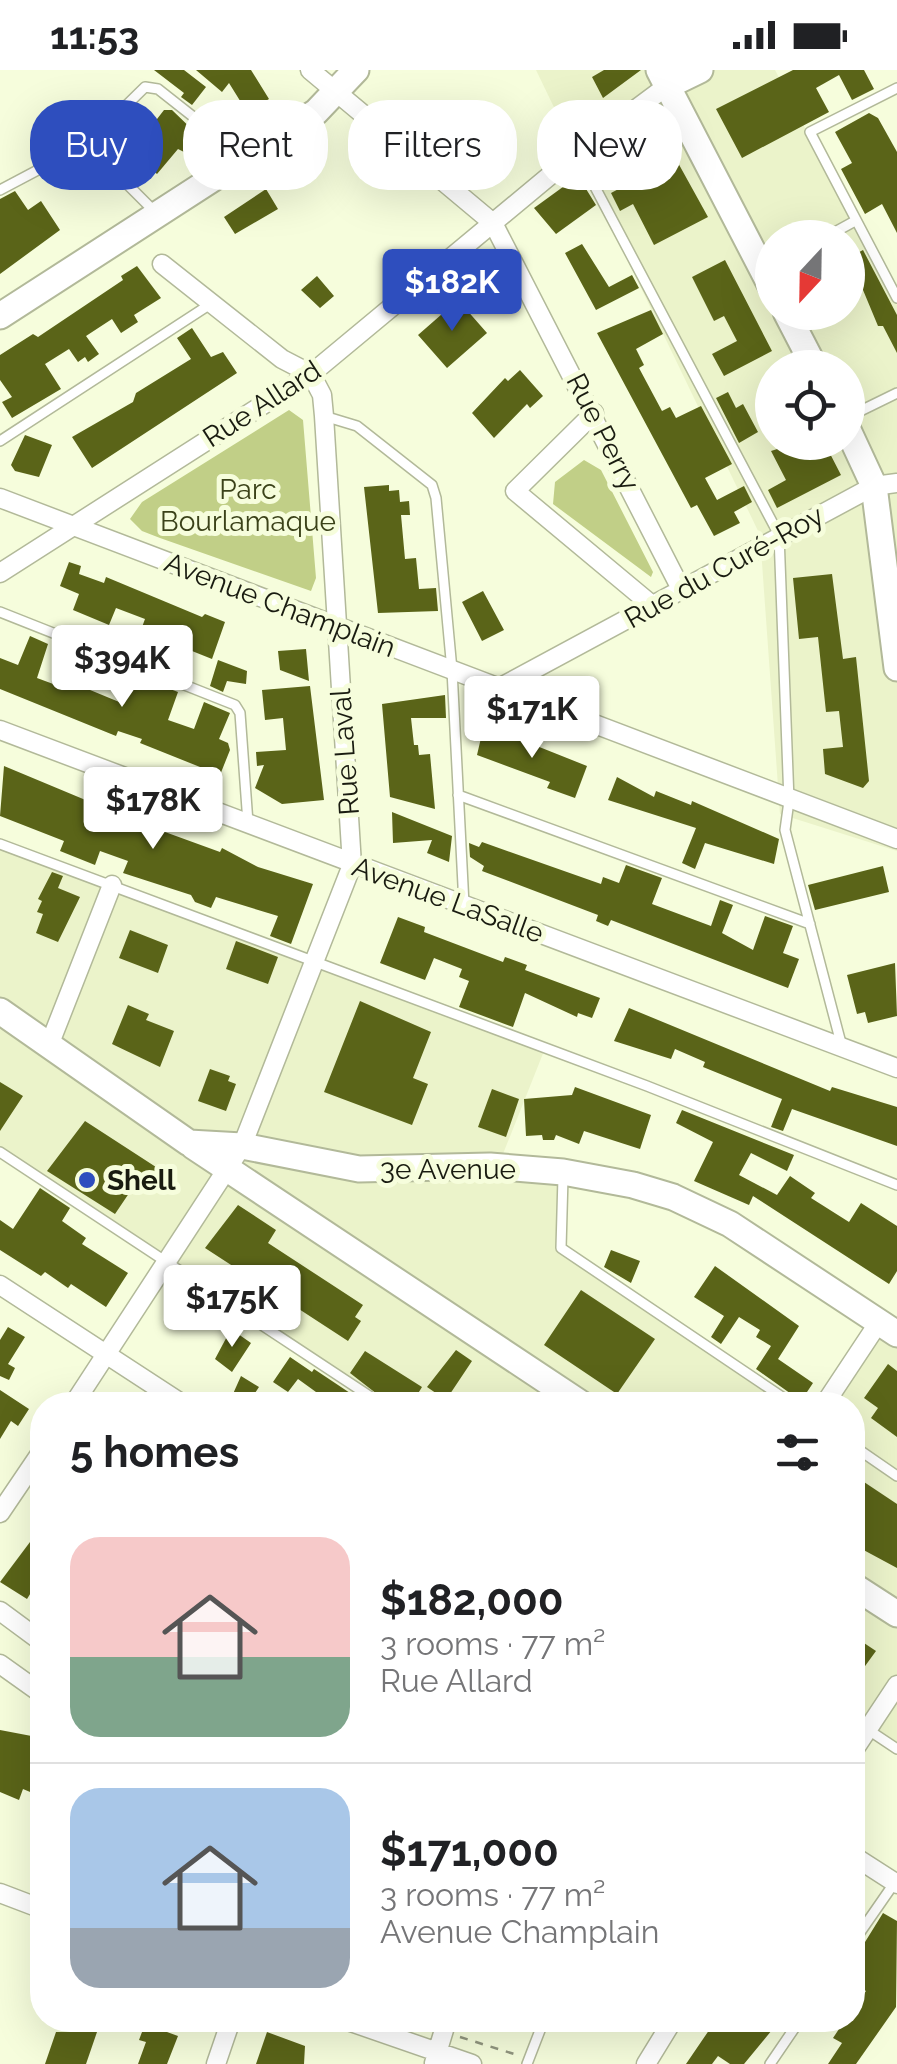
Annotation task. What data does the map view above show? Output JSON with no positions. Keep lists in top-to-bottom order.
{
  "streets": {
    "main road": ["Rue Allard", "3e Avenue"],
    "street": [
      "Rue Perry",
      "Rue du Curé-Roy",
      "Avenue Champlain",
      "Rue Laval",
      "Avenue LaSalle"
    ]
  },
  "crossings": [
    ["Rue Allard", "Rue Perry"],
    ["Rue Allard", "Avenue Champlain"],
    ["Rue Allard", "Rue Laval"],
    ["Rue Perry", "Rue du Curé-Roy"],
    ["Rue du Curé-Roy", "Avenue Champlain"],
    ["Avenue Champlain", "Rue Laval"],
    ["Rue Laval", "Avenue LaSalle"],
    ["Rue Laval", "3e Avenue"]
  ],
  "parks": ["Parc Bourlamaque"],
  "places": ["Shell"],
  "north": "bottom",
  "page": {
    "status": "11:53",
    "chip": [
      "Buy",
      "Rent",
      "Filters",
      "New"
    ],
    "price": [
      "$182K",
      "$394K",
      "$171K",
      "$178K",
      "$175K"
    ],
    "heading": "5 homes",
    "list": [
      {
        "name": "$182,000",
        "note": "3 rooms · 77 m² · Rue Allard"
      },
      {
        "name": "$171,000",
        "note": "3 rooms · 77 m² · Avenue Champlain"
      }
    ]
  }
}
